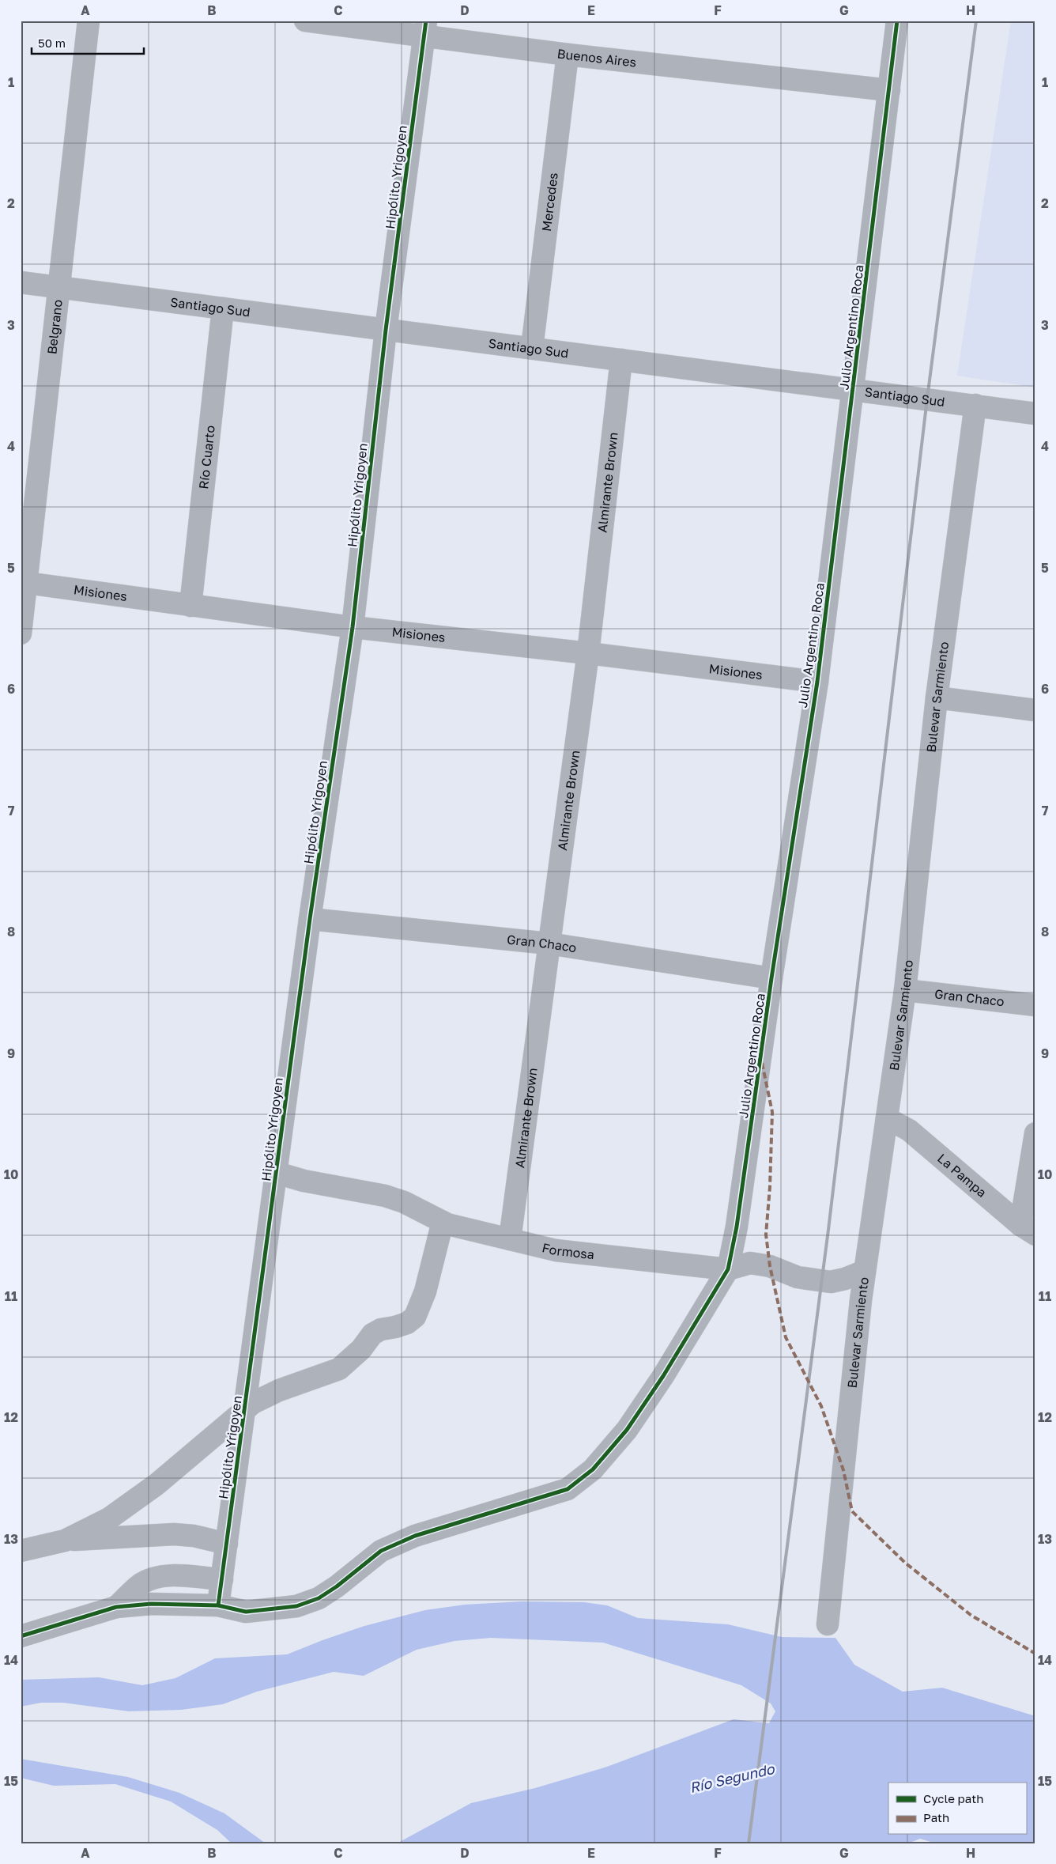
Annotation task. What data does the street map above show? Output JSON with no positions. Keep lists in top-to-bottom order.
{
  "streets": {
    "street": [
      "Buenos Aires",
      "Hipólito Yrigoyen",
      "Mercedes",
      "Santiago Sud",
      "Belgrano",
      "Julio Argentino Roca",
      "Río Cuarto",
      "Almirante Brown",
      "Misiones",
      "Bulevar Sarmiento",
      "Gran Chaco",
      "La Pampa",
      "Formosa"
    ]
  },
  "crossings": [
    ["Buenos Aires", "Hipólito Yrigoyen"],
    ["Buenos Aires", "Mercedes"],
    ["Buenos Aires", "Julio Argentino Roca"],
    ["Hipólito Yrigoyen", "Santiago Sud"],
    ["Hipólito Yrigoyen", "Misiones"],
    ["Hipólito Yrigoyen", "Gran Chaco"],
    ["Hipólito Yrigoyen", "Formosa"],
    ["Mercedes", "Santiago Sud"],
    ["Santiago Sud", "Belgrano"],
    ["Santiago Sud", "Julio Argentino Roca"],
    ["Santiago Sud", "Río Cuarto"],
    ["Santiago Sud", "Almirante Brown"],
    ["Santiago Sud", "Bulevar Sarmiento"],
    ["Belgrano", "Misiones"],
    ["Julio Argentino Roca", "Misiones"],
    ["Julio Argentino Roca", "Gran Chaco"],
    ["Julio Argentino Roca", "Formosa"],
    ["Río Cuarto", "Misiones"],
    ["Almirante Brown", "Misiones"],
    ["Almirante Brown", "Gran Chaco"],
    ["Almirante Brown", "Formosa"],
    ["Bulevar Sarmiento", "Gran Chaco"],
    ["Bulevar Sarmiento", "La Pampa"],
    ["Bulevar Sarmiento", "Formosa"]
  ],
  "water": ["Río Segundo"],
  "legend": ["Cycle path", "Path"],
  "scale_bar": "50 m",
  "grid": {
    "columns": [
      "A",
      "B",
      "C",
      "D",
      "E",
      "F",
      "G",
      "H"
    ],
    "rows": [
      "1",
      "2",
      "3",
      "4",
      "5",
      "6",
      "7",
      "8",
      "9",
      "10",
      "11",
      "12",
      "13",
      "14",
      "15"
    ]
  }
}
